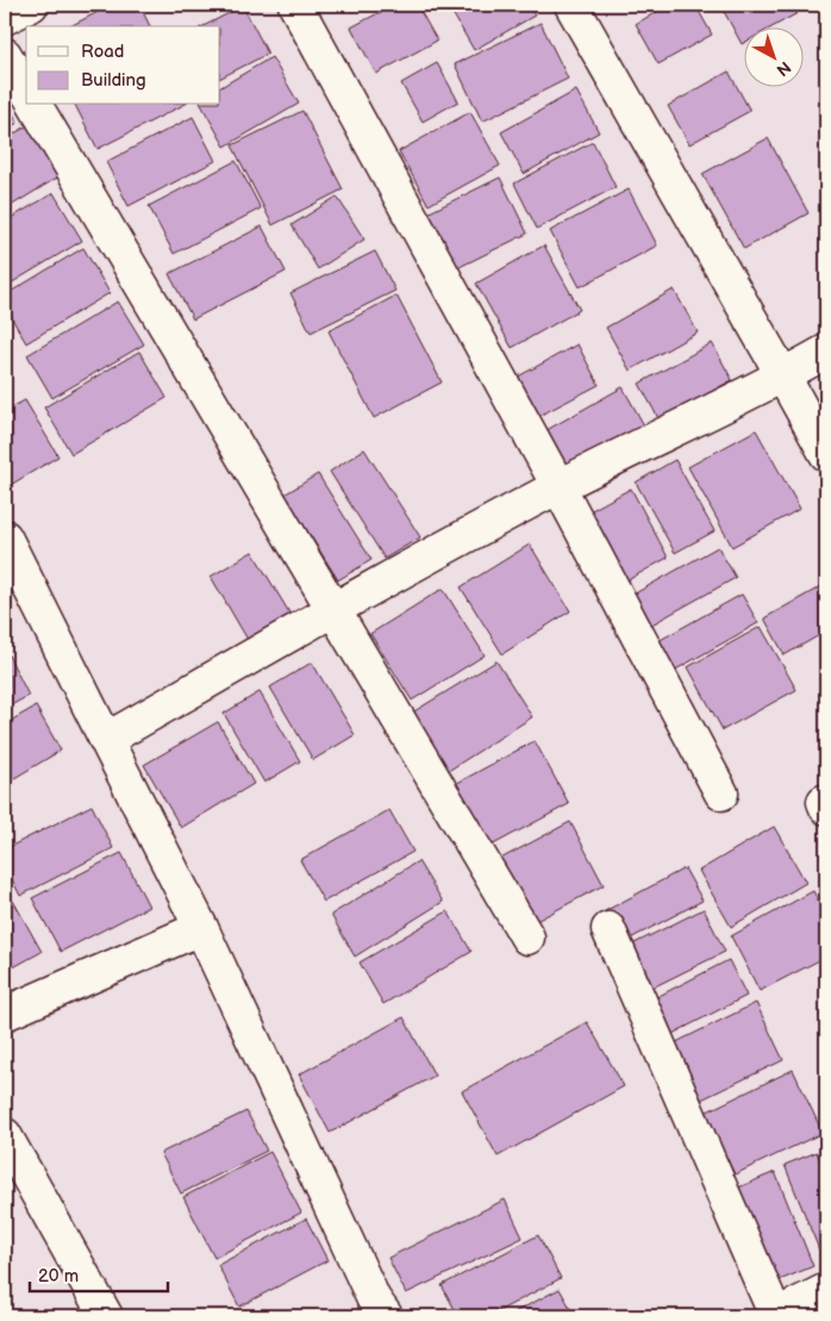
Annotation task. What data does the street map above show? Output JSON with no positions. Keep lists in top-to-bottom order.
{
  "legend": ["Road", "Building"],
  "scale_bar": "20 m",
  "north": "bottom right"
}
